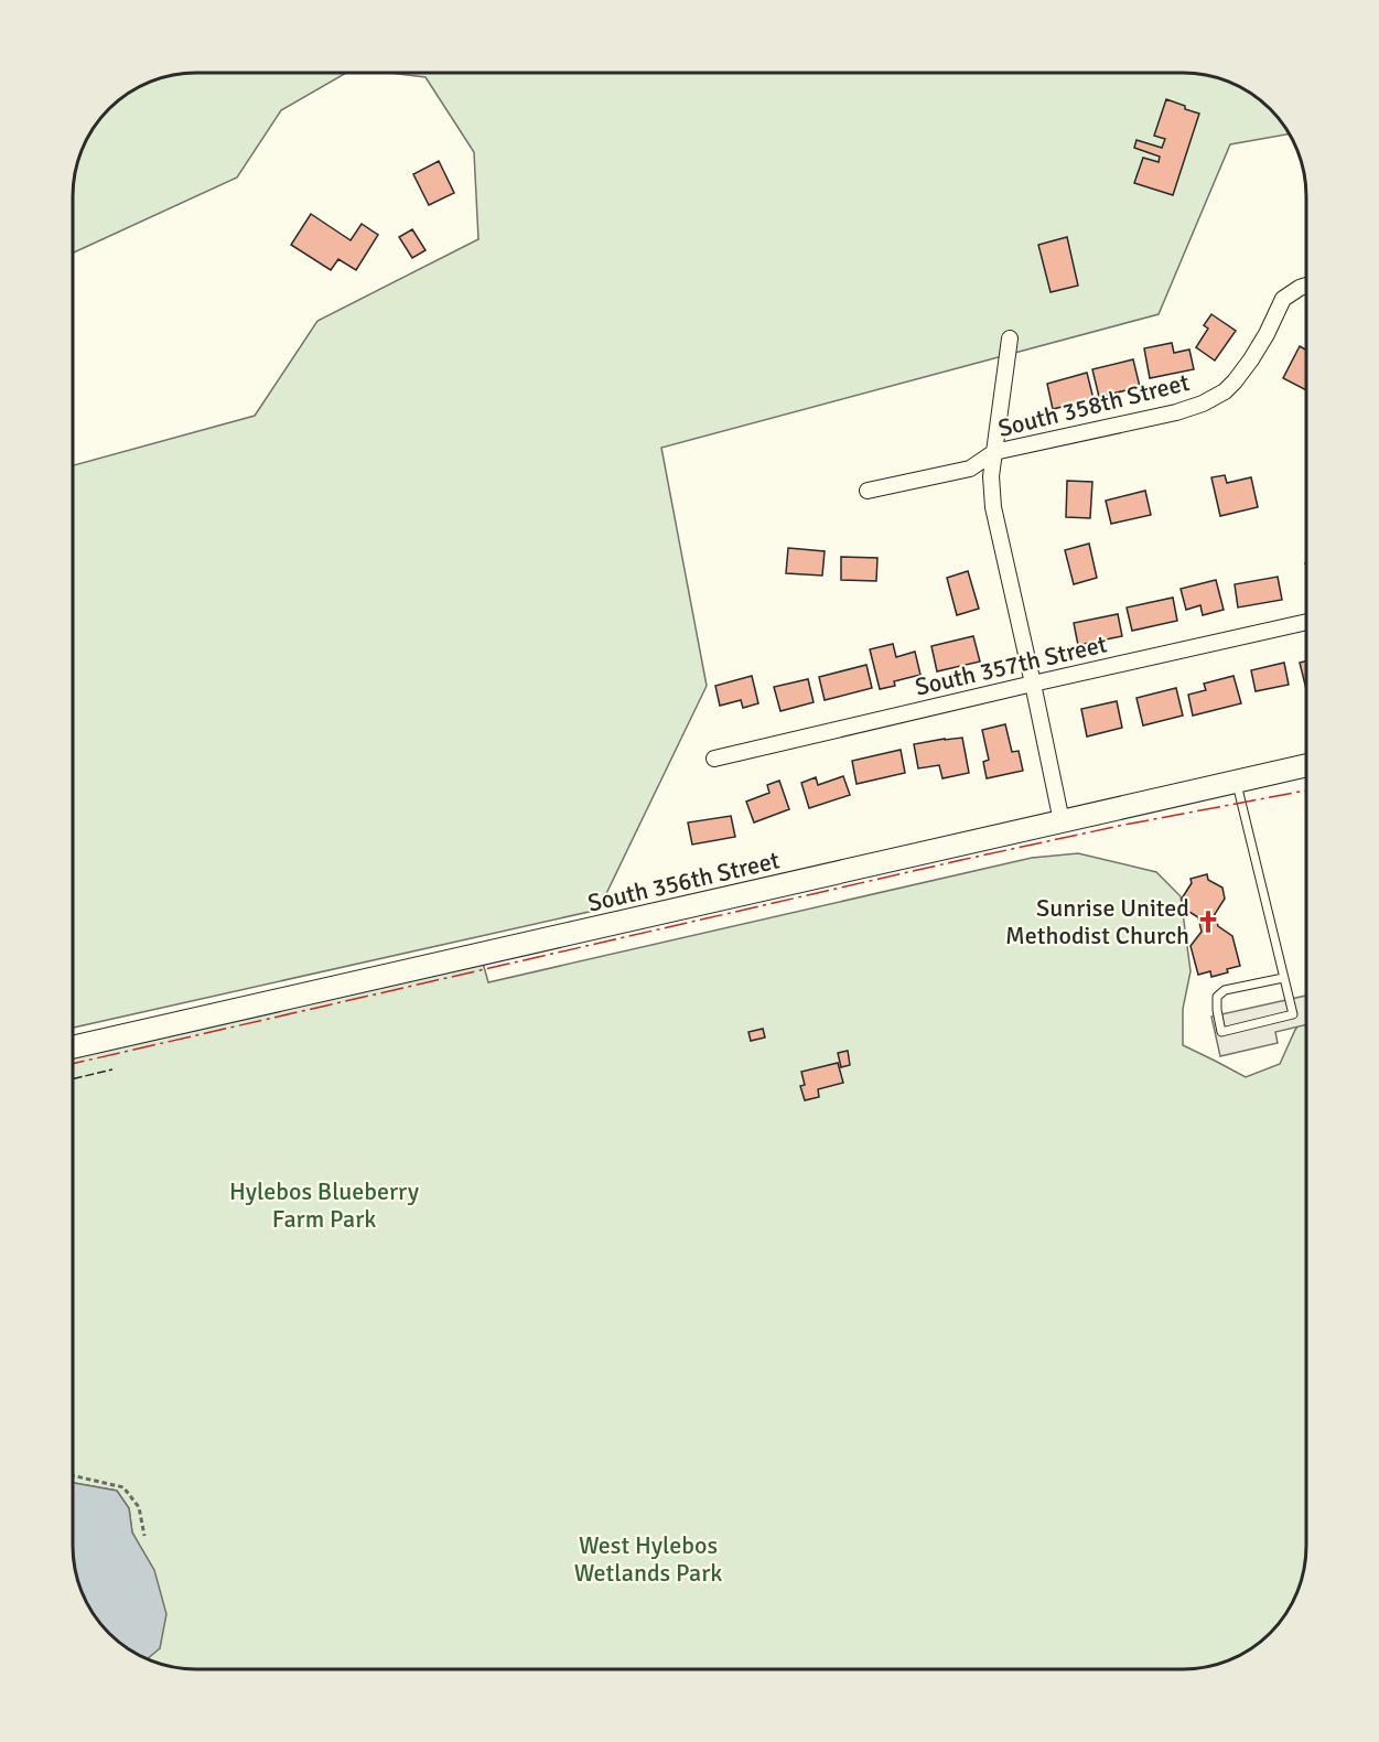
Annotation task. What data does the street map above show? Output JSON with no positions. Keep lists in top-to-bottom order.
{
  "streets": {
    "main road": ["South 356th Street"],
    "street": ["South 358th Street", "South 357th Street"]
  },
  "parks": ["Hylebos Blueberry Farm Park", "West Hylebos Wetlands Park"],
  "places": {
    "church": ["Sunrise United Methodist Church"]
  }
}
